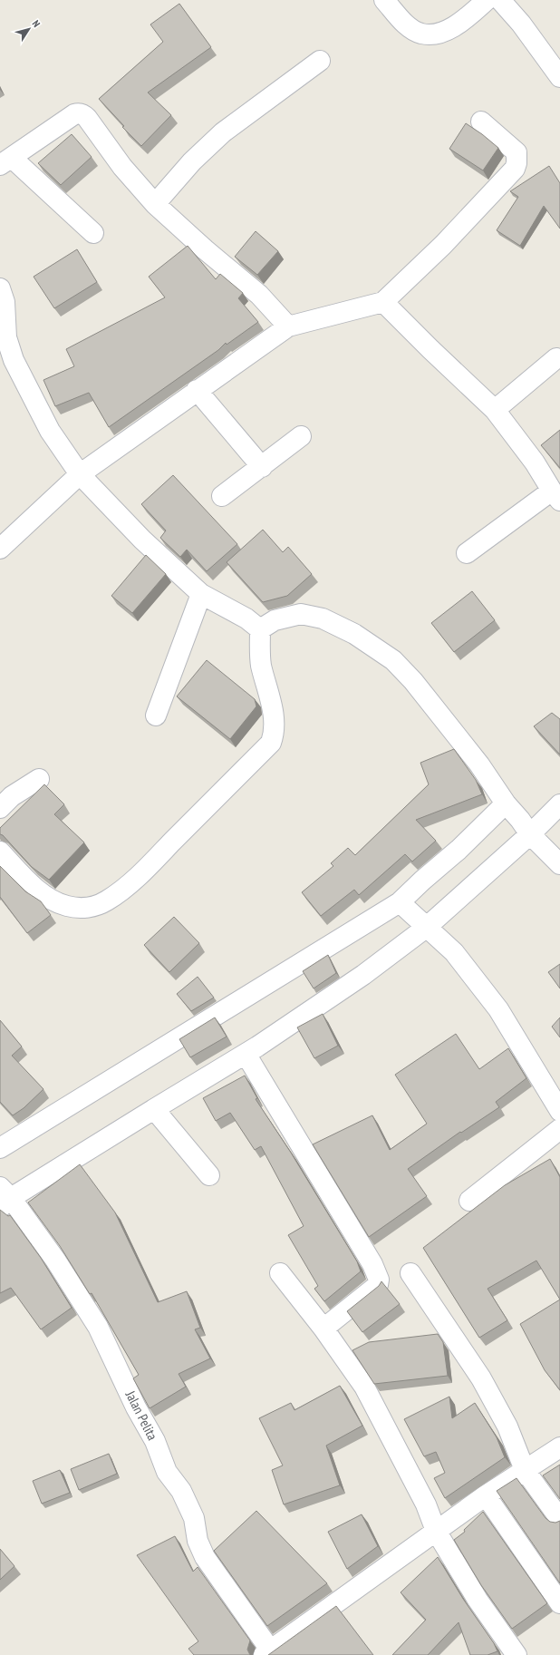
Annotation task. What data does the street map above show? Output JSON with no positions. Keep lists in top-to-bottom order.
{
  "streets": {
    "street": ["Jalan Pelita"]
  },
  "north": "top right"
}
